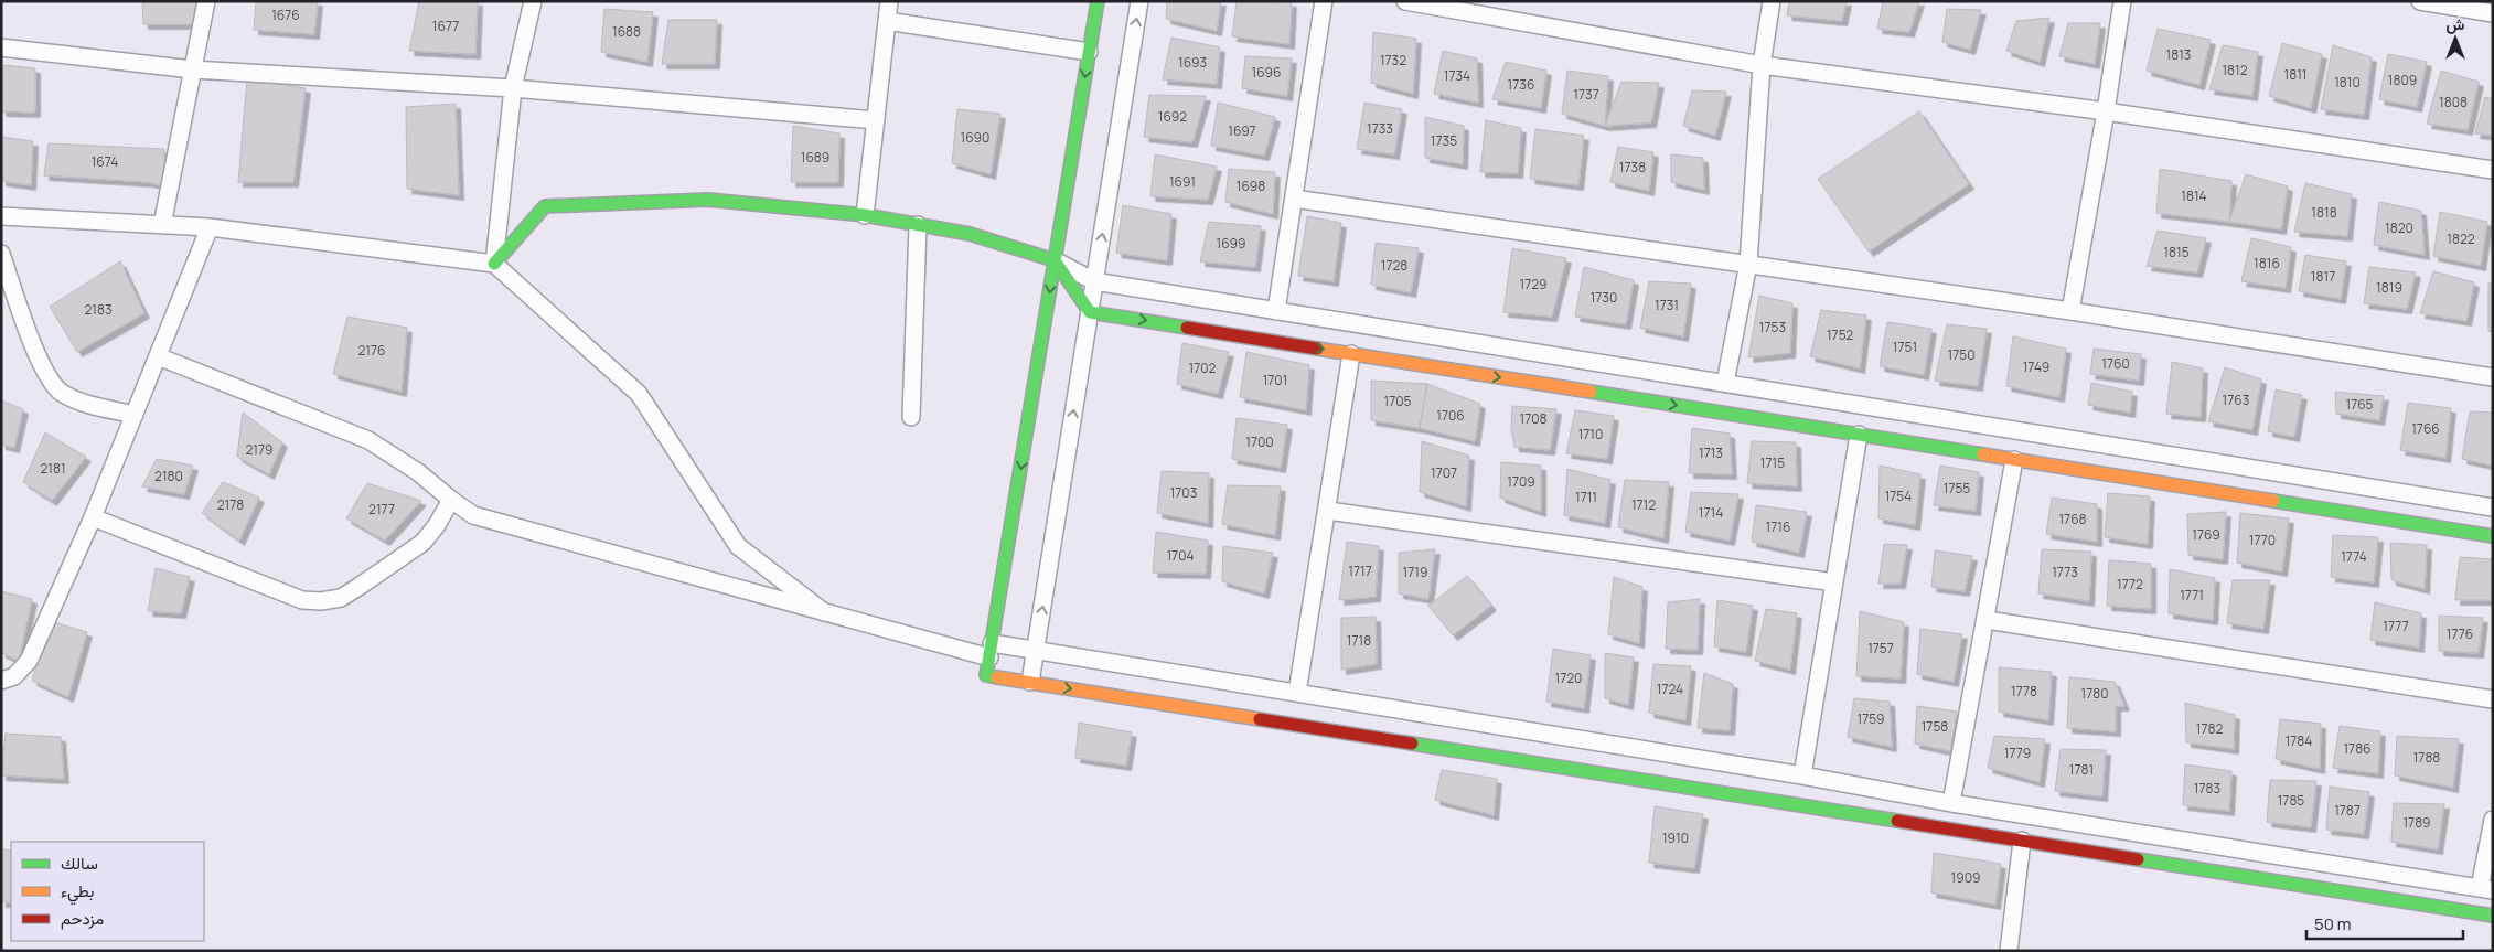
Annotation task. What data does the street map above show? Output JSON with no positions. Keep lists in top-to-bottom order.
{
  "house_numbers": [
    "1676",
    "1677",
    "1688",
    "1813",
    "1732",
    "1693",
    "1812",
    "1696",
    "1811",
    "1734",
    "1809",
    "1810",
    "1736",
    "1737",
    "1808",
    "1692",
    "1733",
    "1697",
    "1690",
    "1735",
    "1689",
    "1674",
    "1738",
    "1691",
    "1698",
    "1814",
    "1818",
    "1820",
    "1822",
    "1699",
    "1815",
    "1816",
    "1728",
    "1817",
    "1729",
    "1819",
    "1730",
    "1731",
    "2183",
    "1753",
    "1752",
    "1751",
    "2176",
    "1750",
    "1760",
    "1749",
    "1702",
    "1701",
    "1763",
    "1705",
    "1765",
    "1706",
    "1708",
    "1766",
    "1710",
    "1700",
    "2179",
    "1713",
    "1715",
    "2181",
    "1707",
    "2180",
    "1709",
    "1755",
    "1703",
    "1754",
    "1711",
    "2178",
    "1712",
    "2177",
    "1714",
    "1768",
    "1716",
    "1769",
    "1770",
    "1704",
    "1774",
    "1717",
    "1719",
    "1773",
    "1772",
    "1771",
    "1777",
    "1776",
    "1718",
    "1757",
    "1720",
    "1724",
    "1778",
    "1780",
    "1759",
    "1758",
    "1782",
    "1784",
    "1786",
    "1779",
    "1788",
    "1781",
    "1783",
    "1785",
    "1787",
    "1789",
    "1910",
    "1909"
  ],
  "legend": ["سالك", "بطيء", "مزدحم"],
  "scale_bar": "50 m",
  "north": "top"
}
